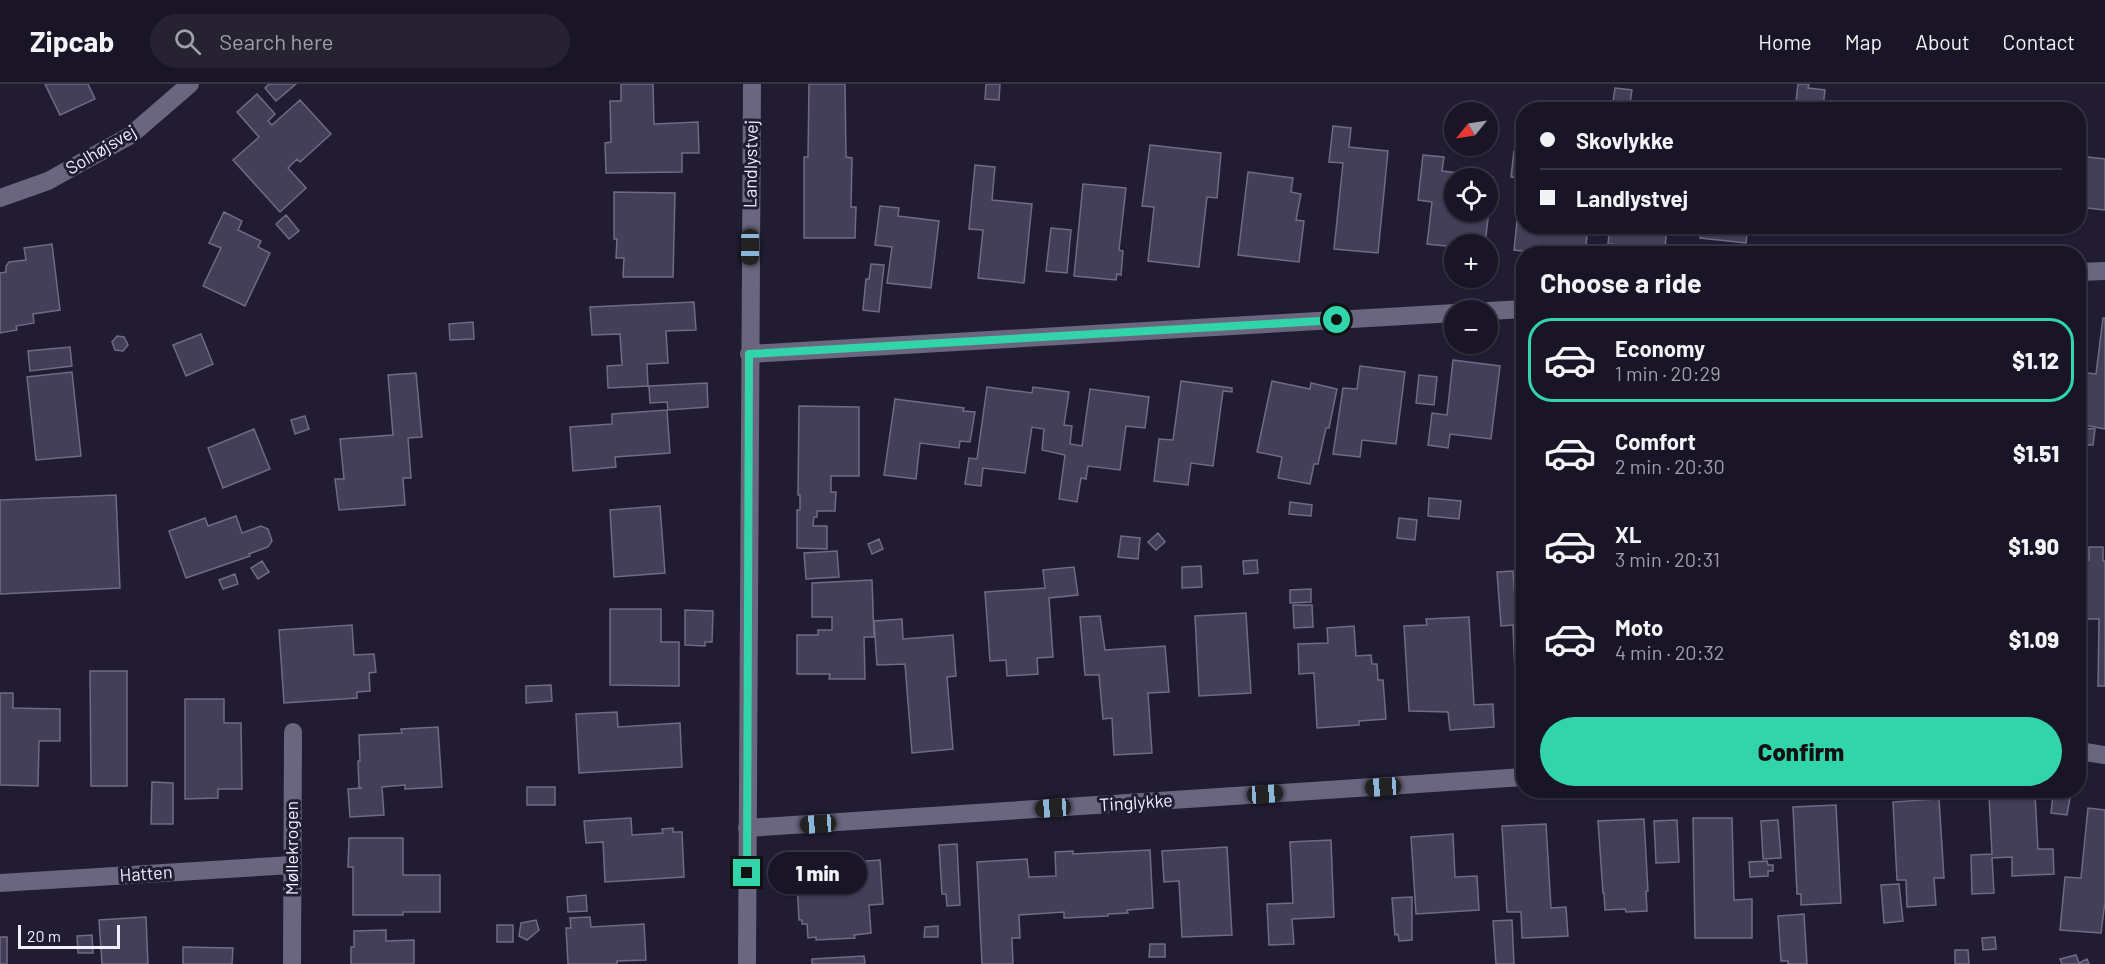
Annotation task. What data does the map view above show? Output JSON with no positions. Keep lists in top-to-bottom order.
{
  "streets": {
    "street": [
      "Solhøjsvej",
      "Landlystvej",
      "Tinglykke",
      "Møllekrogen",
      "Hatten"
    ]
  },
  "crossings": [
    ["Landlystvej", "Tinglykke"],
    ["Møllekrogen", "Hatten"]
  ],
  "scale_bar": "20 m",
  "north": "bottom left",
  "page": {
    "header": "Zipcab",
    "search": "Search here",
    "nav": [
      "Home",
      "Map",
      "About",
      "Contact"
    ],
    "map_buttons": ["+", "−"],
    "banner": ["Skovlykke", "Landlystvej"],
    "heading": "Choose a ride",
    "list": [
      {
        "name": "Economy",
        "note": "1 min · 20:29",
        "value": "$1.12"
      },
      {
        "name": "Comfort",
        "note": "2 min · 20:30",
        "value": "$1.51"
      },
      {
        "name": "XL",
        "note": "3 min · 20:31",
        "value": "$1.90"
      },
      {
        "name": "Moto",
        "note": "4 min · 20:32",
        "value": "$1.09"
      }
    ],
    "buttons": "Confirm",
    "bubble": "1 min",
    "scale": "20 m"
  }
}
